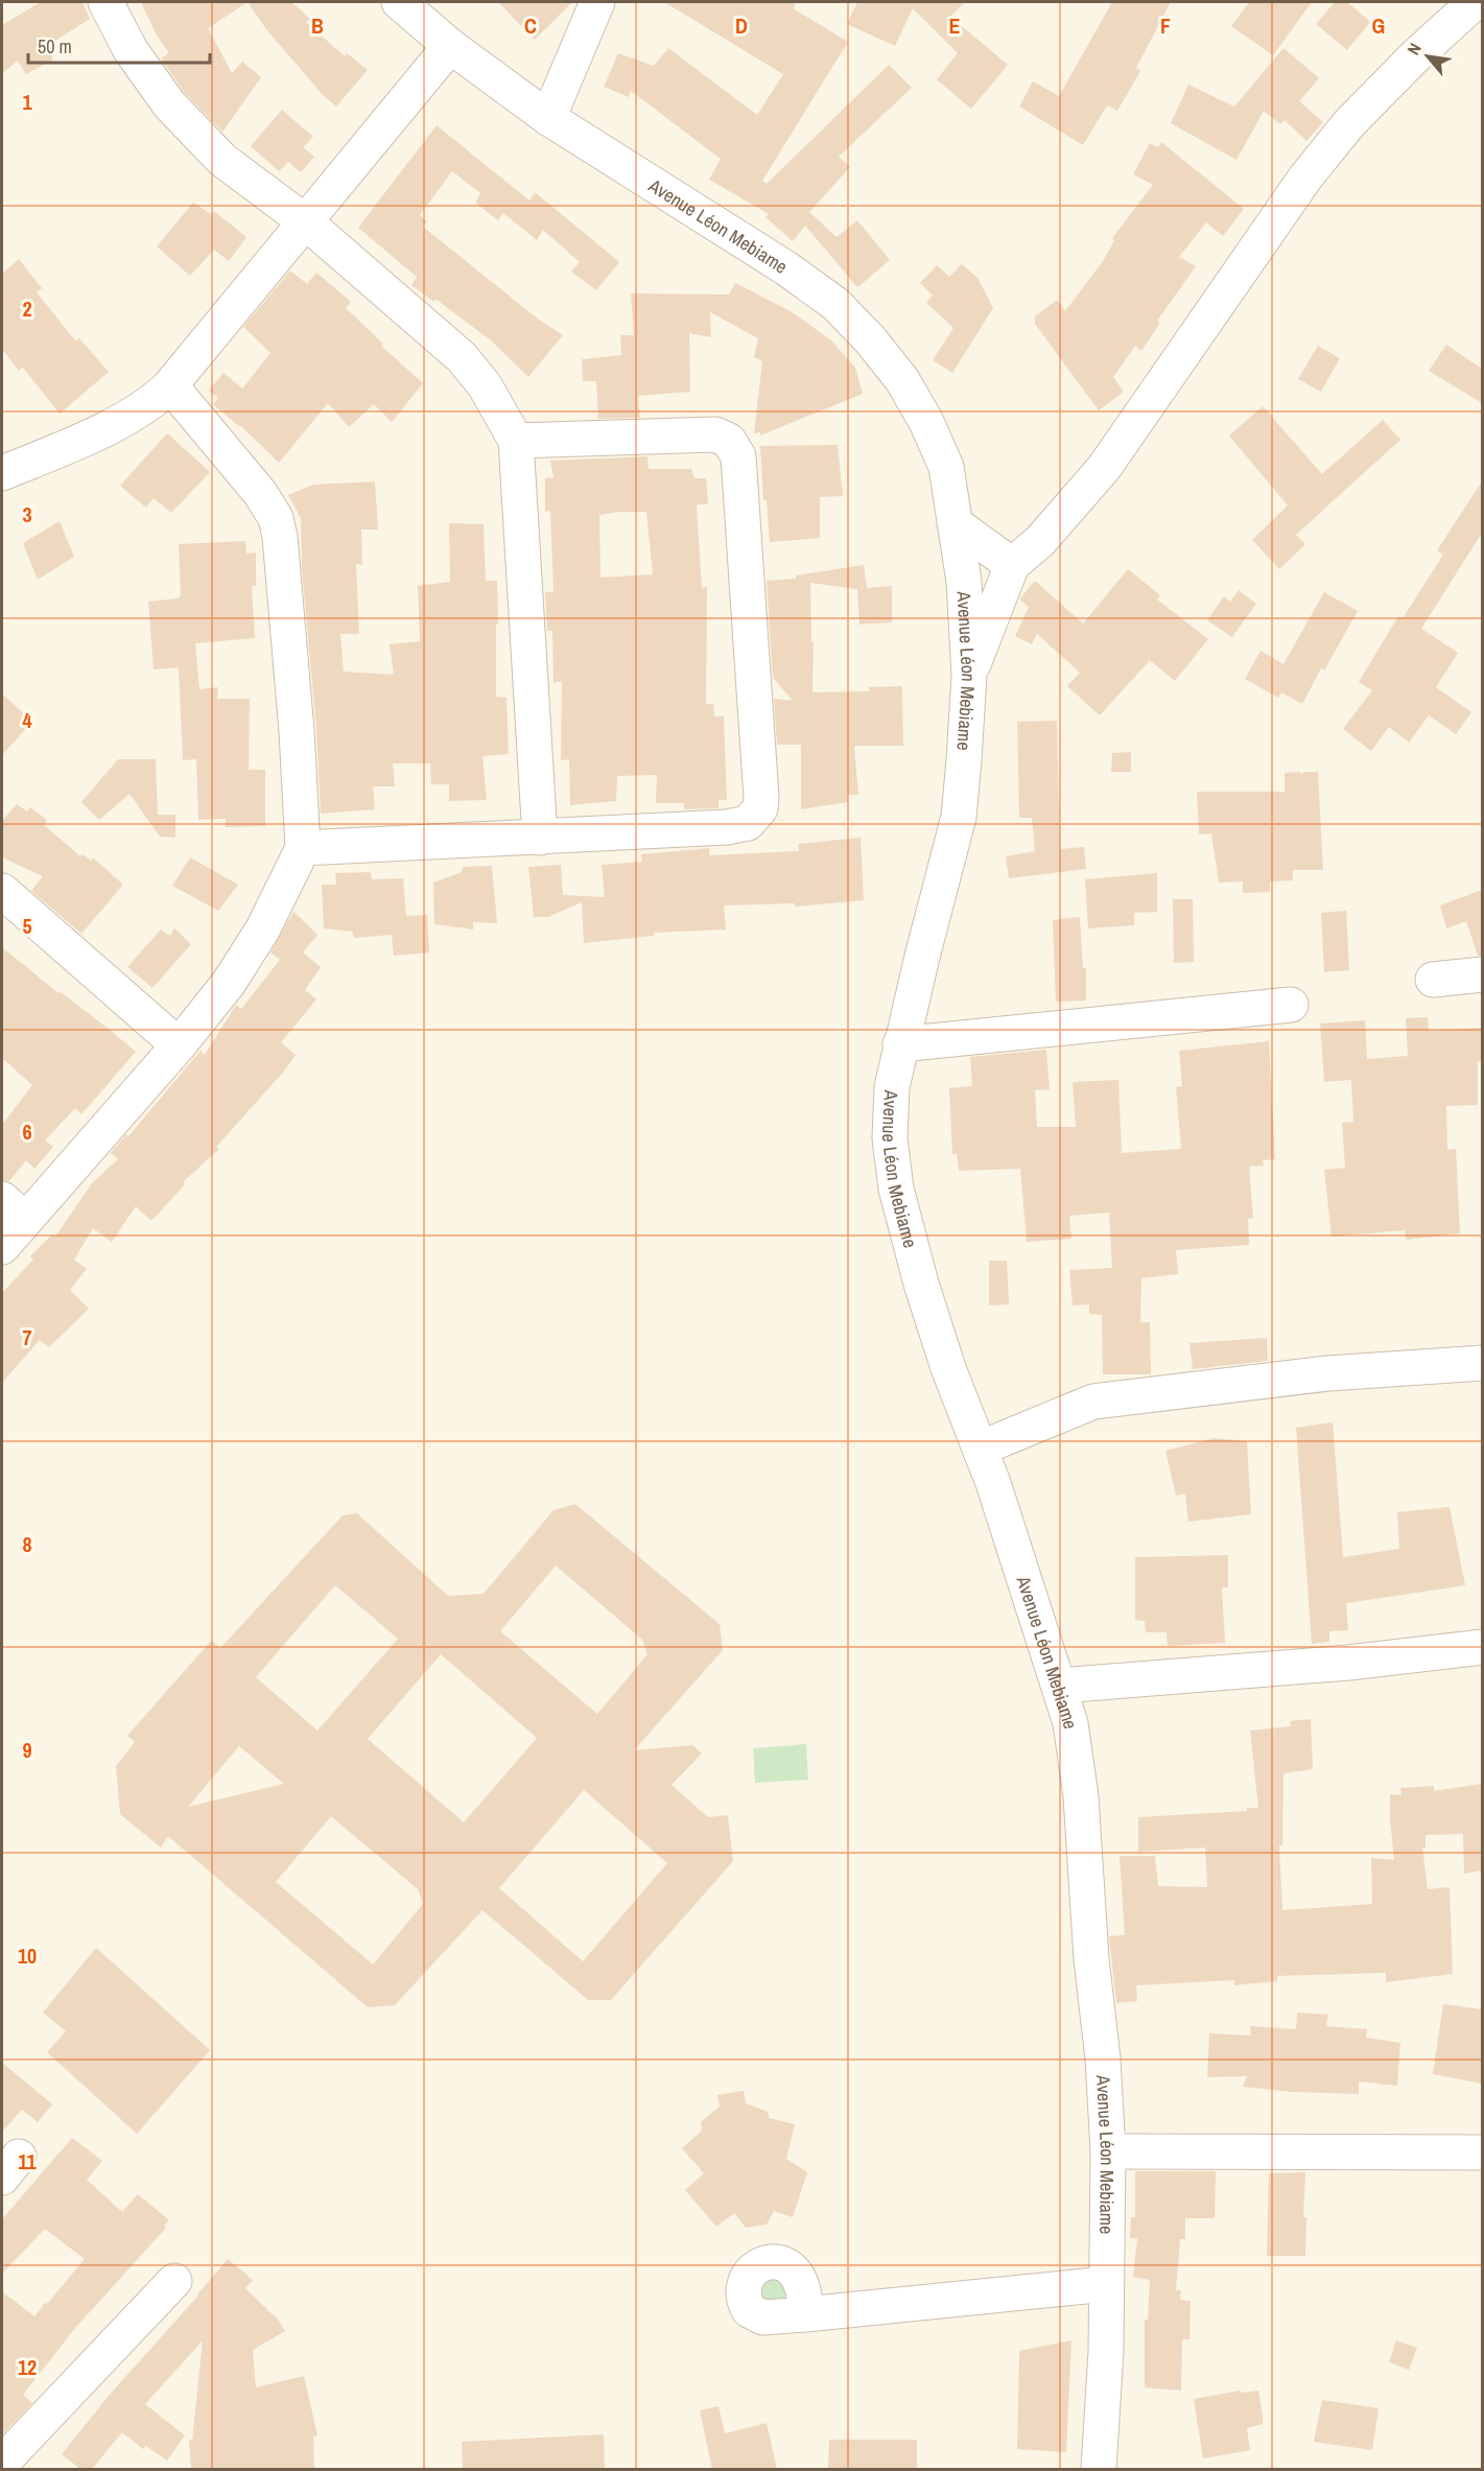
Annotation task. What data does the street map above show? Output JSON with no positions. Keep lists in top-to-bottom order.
{
  "streets": {
    "street": ["Avenue Léon Mebiame"]
  },
  "scale_bar": "50 m",
  "north": "top left",
  "grid": {
    "columns": [
      "B",
      "C",
      "D",
      "E",
      "F",
      "G"
    ],
    "rows": [
      "1",
      "2",
      "3",
      "4",
      "5",
      "6",
      "7",
      "8",
      "9",
      "10",
      "11",
      "12"
    ]
  }
}
